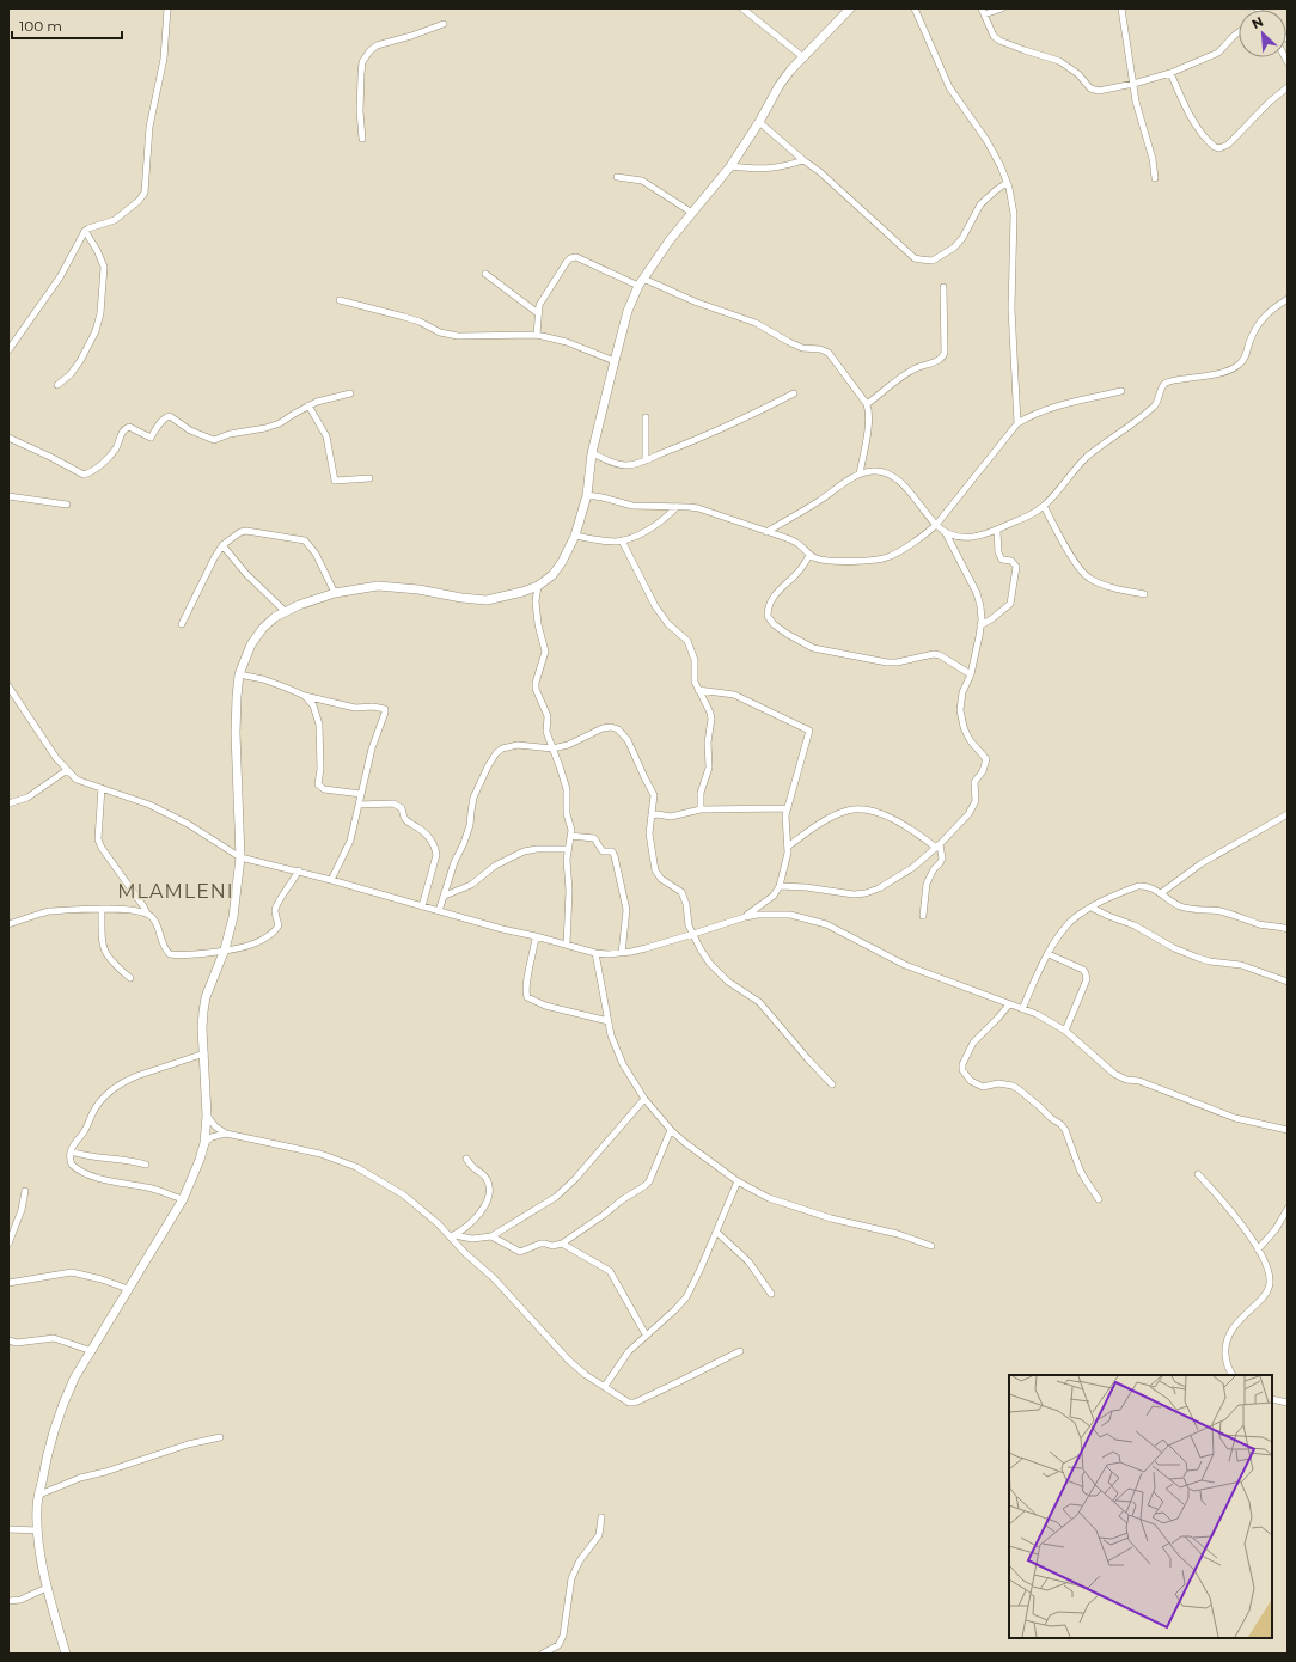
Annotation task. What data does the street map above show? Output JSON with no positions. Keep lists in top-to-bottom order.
{
  "districts": ["MLAMLENI"],
  "scale_bar": "100 m",
  "north": "top left"
}
